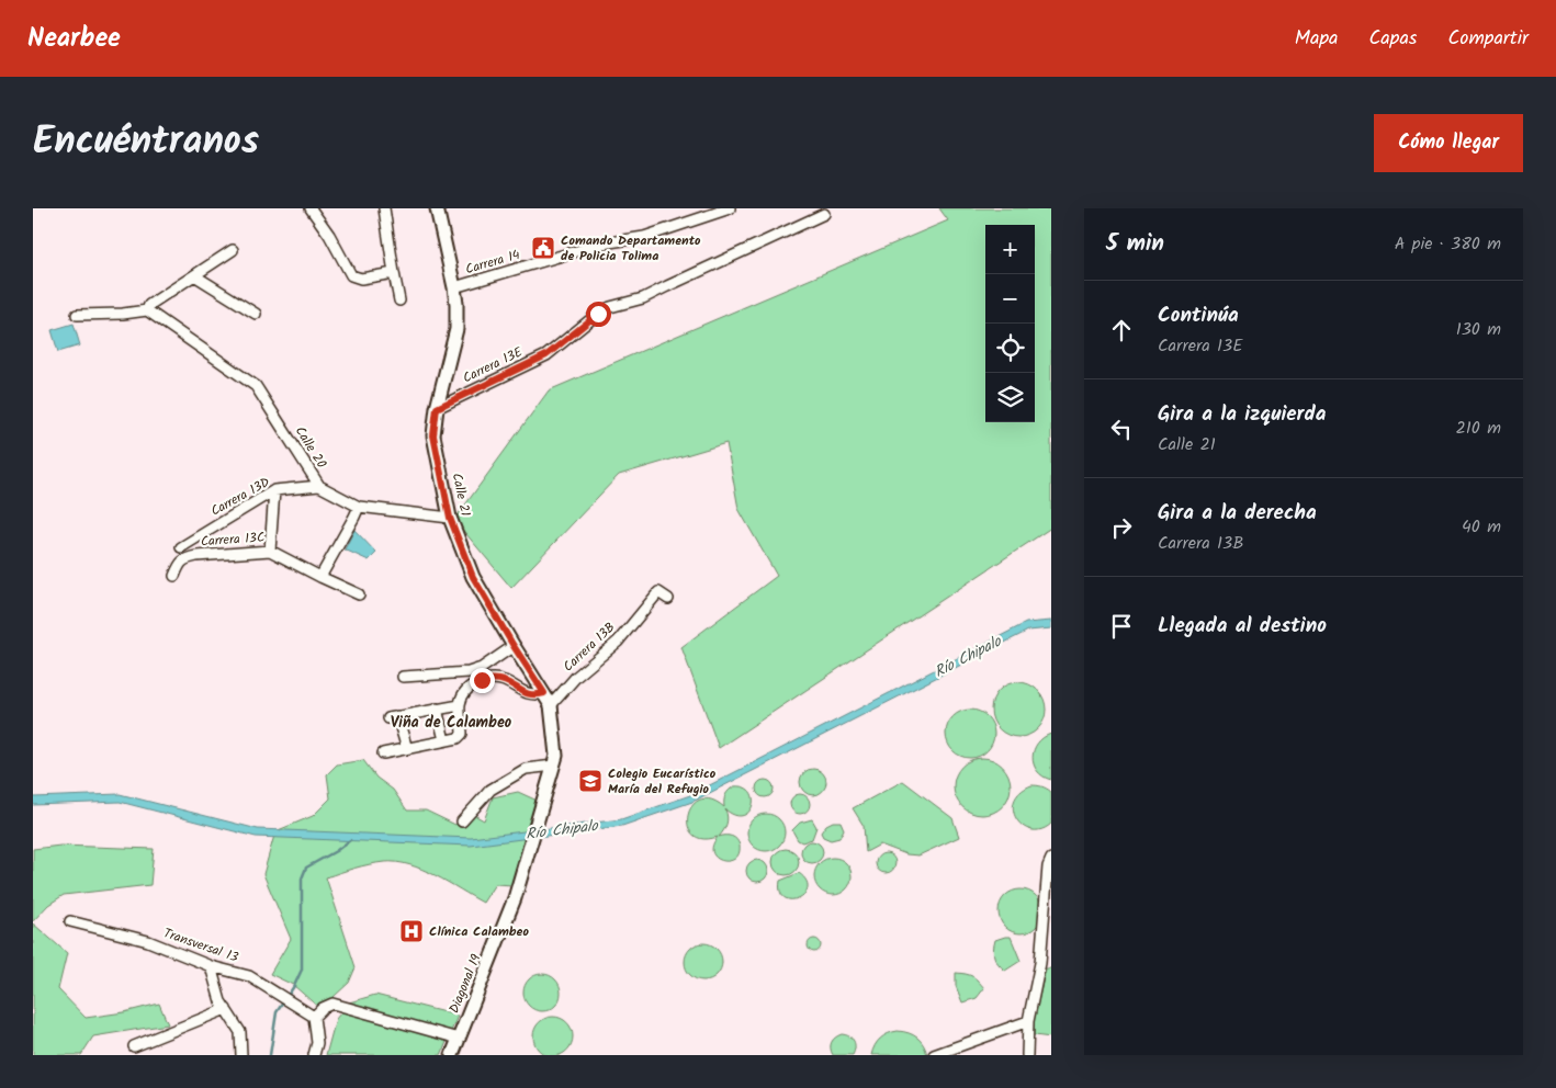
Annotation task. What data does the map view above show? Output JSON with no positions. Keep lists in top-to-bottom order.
{
  "streets": {
    "street": [
      "Carrera 14",
      "Carrera 13E",
      "Calle 20",
      "Calle 21",
      "Carrera 13D",
      "Carrera 13C",
      "Carrera 13B",
      "Transversal 13",
      "Diagonal 19"
    ]
  },
  "crossings": [
    ["Carrera 14", "Calle 21"],
    ["Carrera 13E", "Calle 21"],
    ["Calle 20", "Carrera 13D"],
    ["Calle 21", "Carrera 13B"],
    ["Calle 21", "Diagonal 19"]
  ],
  "districts": ["Viña de Calambeo"],
  "water": ["Río Chipalo"],
  "places": {
    "public building": ["Comando Departamento de Policia Tolima"],
    "school or university": ["Colegio Eucarístico María del Refugio"],
    "hospital": ["Clínica Calambeo"]
  },
  "page": {
    "header": "Nearbee",
    "nav": ["Mapa", "Capas", "Compartir"],
    "title": "Encuéntranos",
    "buttons": "Cómo llegar",
    "heading": ["5 min", "A pie · 380 m"],
    "map_buttons": ["+", "−"],
    "list": [
      ["Continúa", "Carrera 13E", "130 m"],
      ["Gira a la izquierda", "Calle 21", "210 m"],
      ["Gira a la derecha", "Carrera 13B", "40 m"],
      "Llegada al destino"
    ]
  }
}
